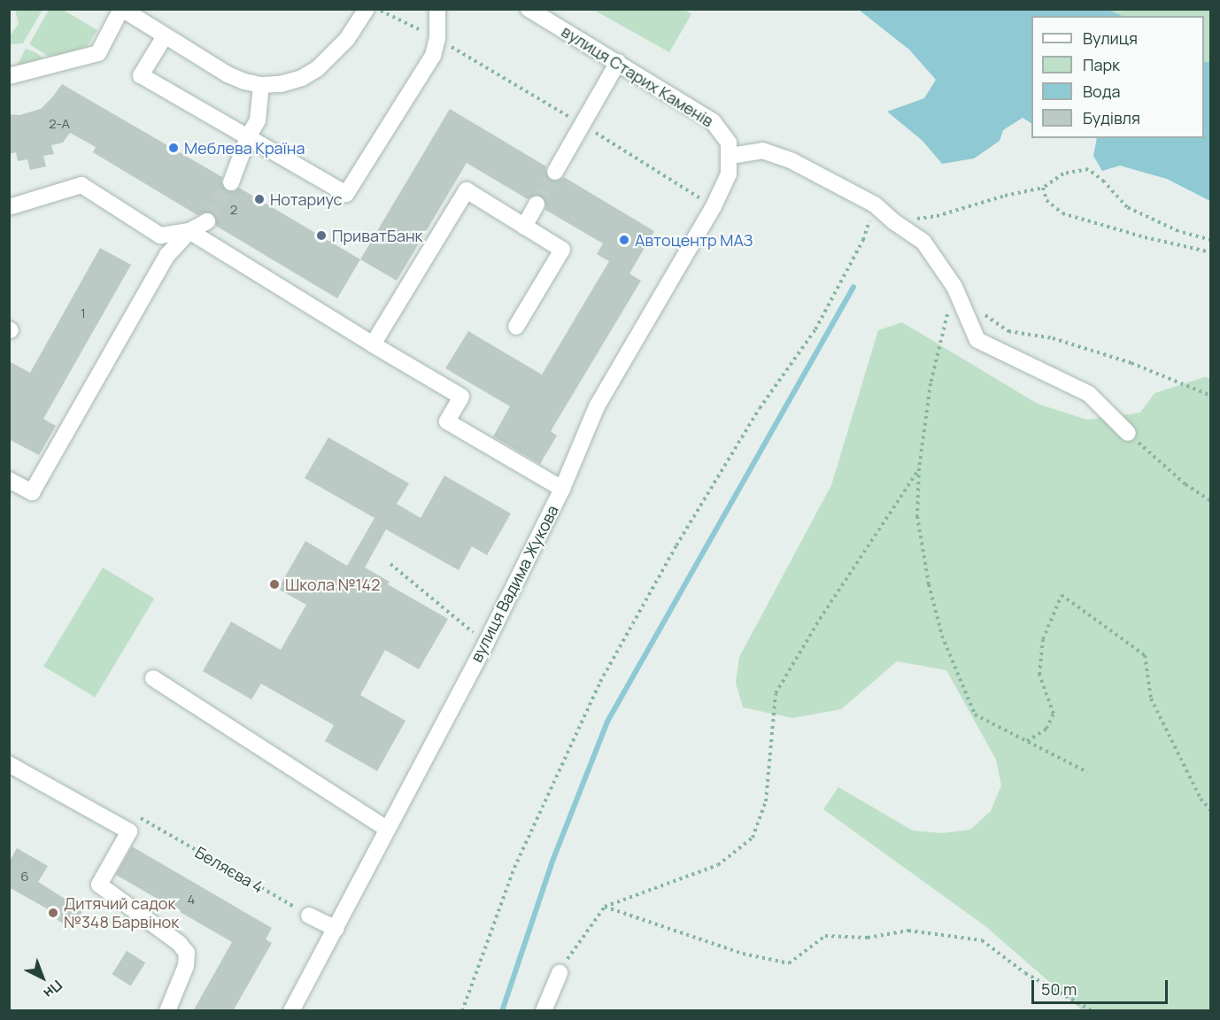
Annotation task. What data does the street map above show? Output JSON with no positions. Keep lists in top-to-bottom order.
{
  "streets": {
    "street": ["вулиця Старих Каменів", "вулиця Вадима Жукова"],
    "path": ["Беляєва 4"]
  },
  "crossings": [
    ["вулиця Старих Каменів", "вулиця Вадима Жукова"]
  ],
  "places": [
    "Меблева Країна",
    "Нотариус",
    "ПриватБанк",
    "Автоцентр МАЗ",
    "Школа №142",
    "Дитячий садок №348 Барвінок"
  ],
  "house_numbers": [
    "2-А",
    "2",
    "1",
    "6",
    "4"
  ],
  "legend": [
    "Вулиця",
    "Парк",
    "Вода",
    "Будівля"
  ],
  "scale_bar": "50 m",
  "north": "bottom right"
}
